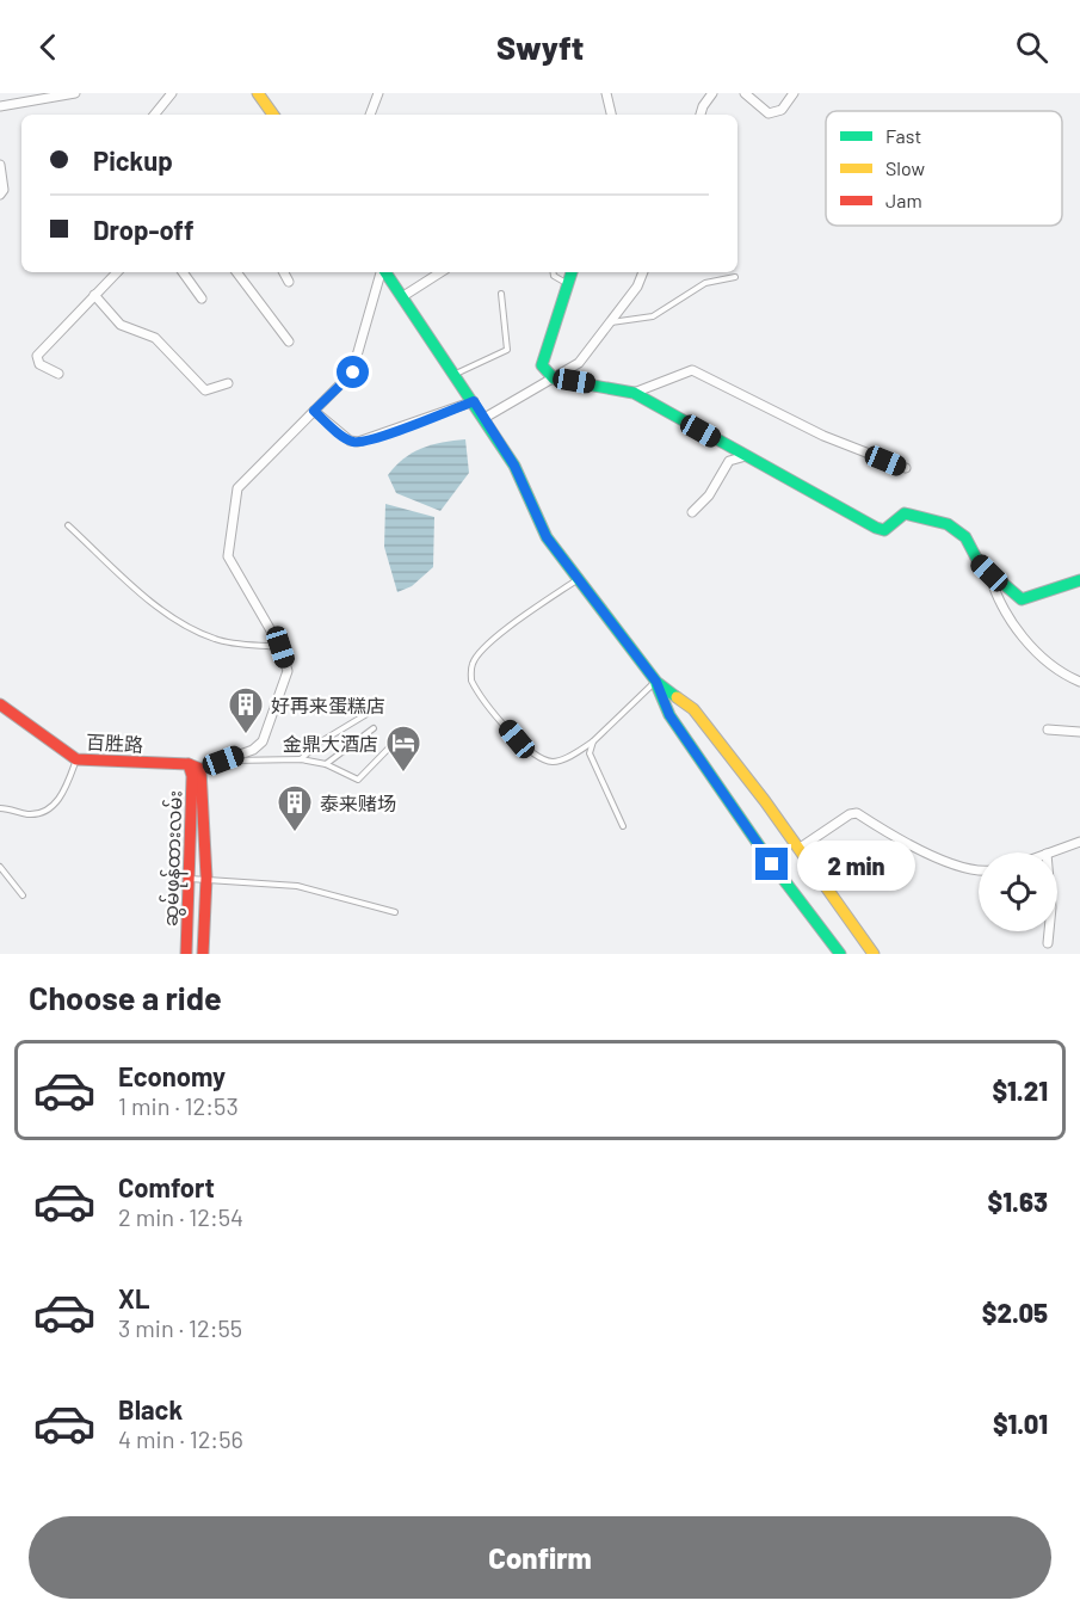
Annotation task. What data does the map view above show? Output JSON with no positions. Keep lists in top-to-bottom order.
{
  "streets": {
    "main road": ["百胜路", "ဆွမ်ဖုန်ထားလမ်း"]
  },
  "crossings": [
    ["百胜路", "ဆွမ်ဖုန်ထားလမ်း"]
  ],
  "places": {
    "building": ["好再来蛋糕店", "泰来赌场"],
    "hotel": ["金鼎大酒店"]
  },
  "legend": ["Fast", "Slow", "Jam"],
  "page": {
    "header": "Swyft",
    "banner": ["Pickup", "Drop-off"],
    "bubble": "2 min",
    "heading": "Choose a ride",
    "list": [
      {
        "name": "Economy",
        "note": "1 min · 12:53",
        "value": "$1.21"
      },
      {
        "name": "Comfort",
        "note": "2 min · 12:54",
        "value": "$1.63"
      },
      {
        "name": "XL",
        "note": "3 min · 12:55",
        "value": "$2.05"
      },
      {
        "name": "Black",
        "note": "4 min · 12:56",
        "value": "$1.01"
      }
    ],
    "buttons": "Confirm"
  }
}
